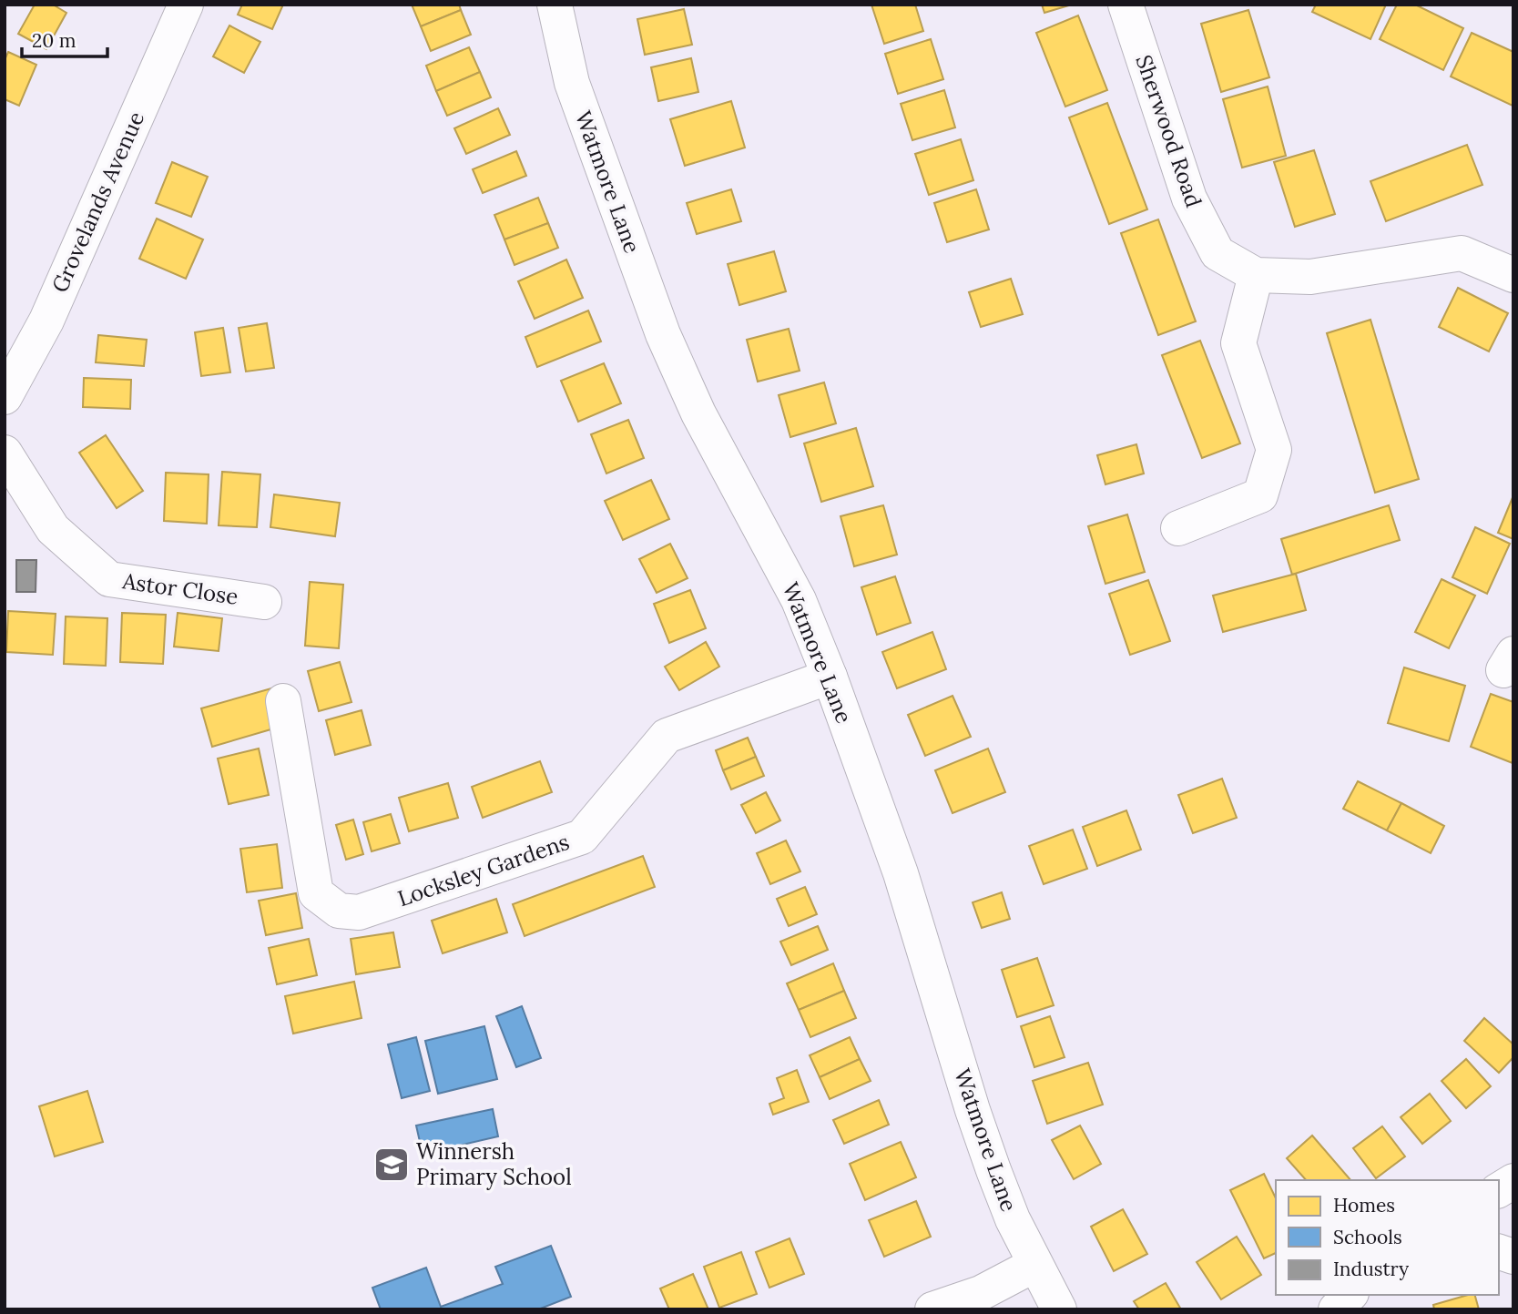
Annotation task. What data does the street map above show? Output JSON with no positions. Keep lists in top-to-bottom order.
{
  "streets": {
    "street": [
      "Sherwood Road",
      "Watmore Lane",
      "Grovelands Avenue",
      "Astor Close",
      "Locksley Gardens"
    ]
  },
  "crossings": [
    ["Watmore Lane", "Locksley Gardens"]
  ],
  "places": {
    "school or university": ["Winnersh Primary School"]
  },
  "legend": ["Homes", "Schools", "Industry"],
  "scale_bar": "20 m"
}
